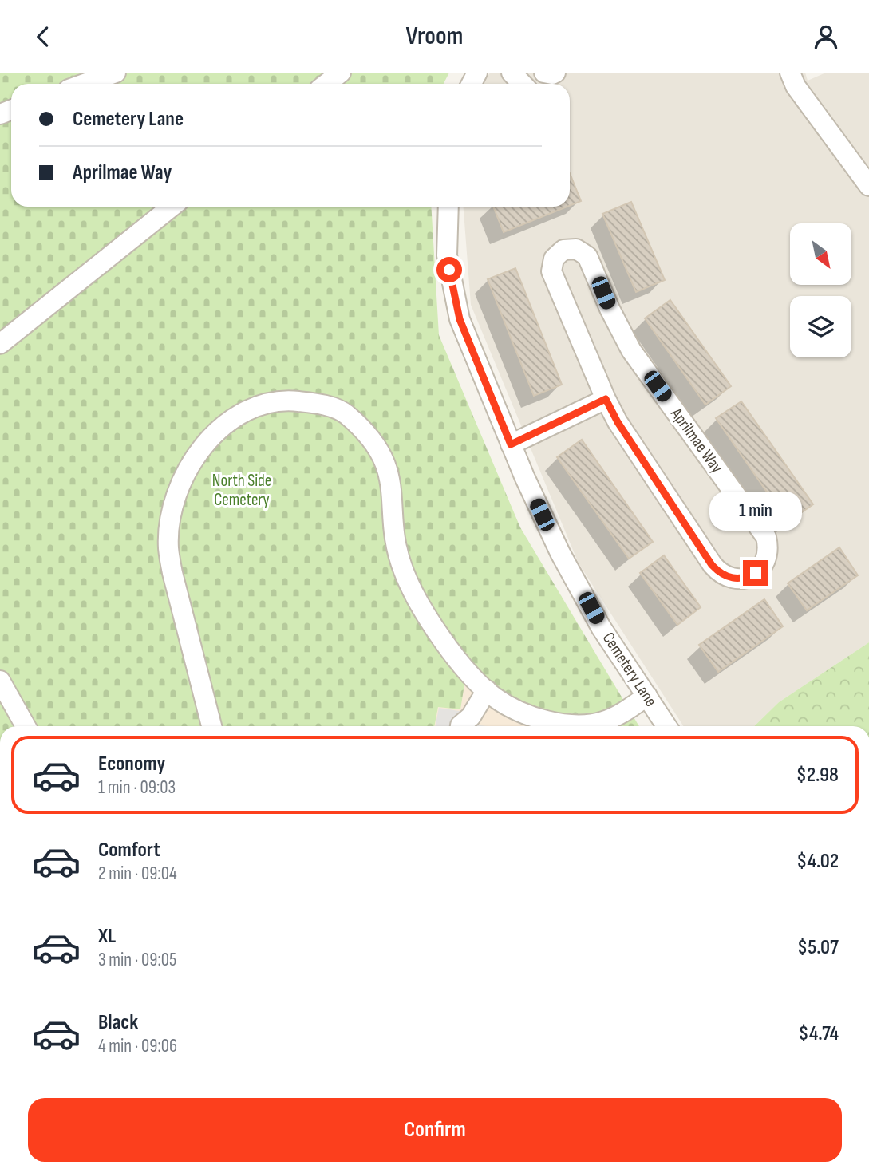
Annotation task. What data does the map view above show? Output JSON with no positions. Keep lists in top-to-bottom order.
{
  "streets": {
    "street": ["Aprilmae Way", "Cemetery Lane"]
  },
  "parks": ["North Side Cemetery"],
  "north": "bottom right",
  "page": {
    "header": "Vroom",
    "banner": ["Cemetery Lane", "Aprilmae Way"],
    "bubble": "1 min",
    "list": [
      {
        "name": "Economy",
        "note": "1 min · 09:03",
        "value": "$2.98"
      },
      {
        "name": "Comfort",
        "note": "2 min · 09:04",
        "value": "$4.02"
      },
      {
        "name": "XL",
        "note": "3 min · 09:05",
        "value": "$5.07"
      },
      {
        "name": "Black",
        "note": "4 min · 09:06",
        "value": "$4.74"
      }
    ],
    "buttons": "Confirm"
  }
}
